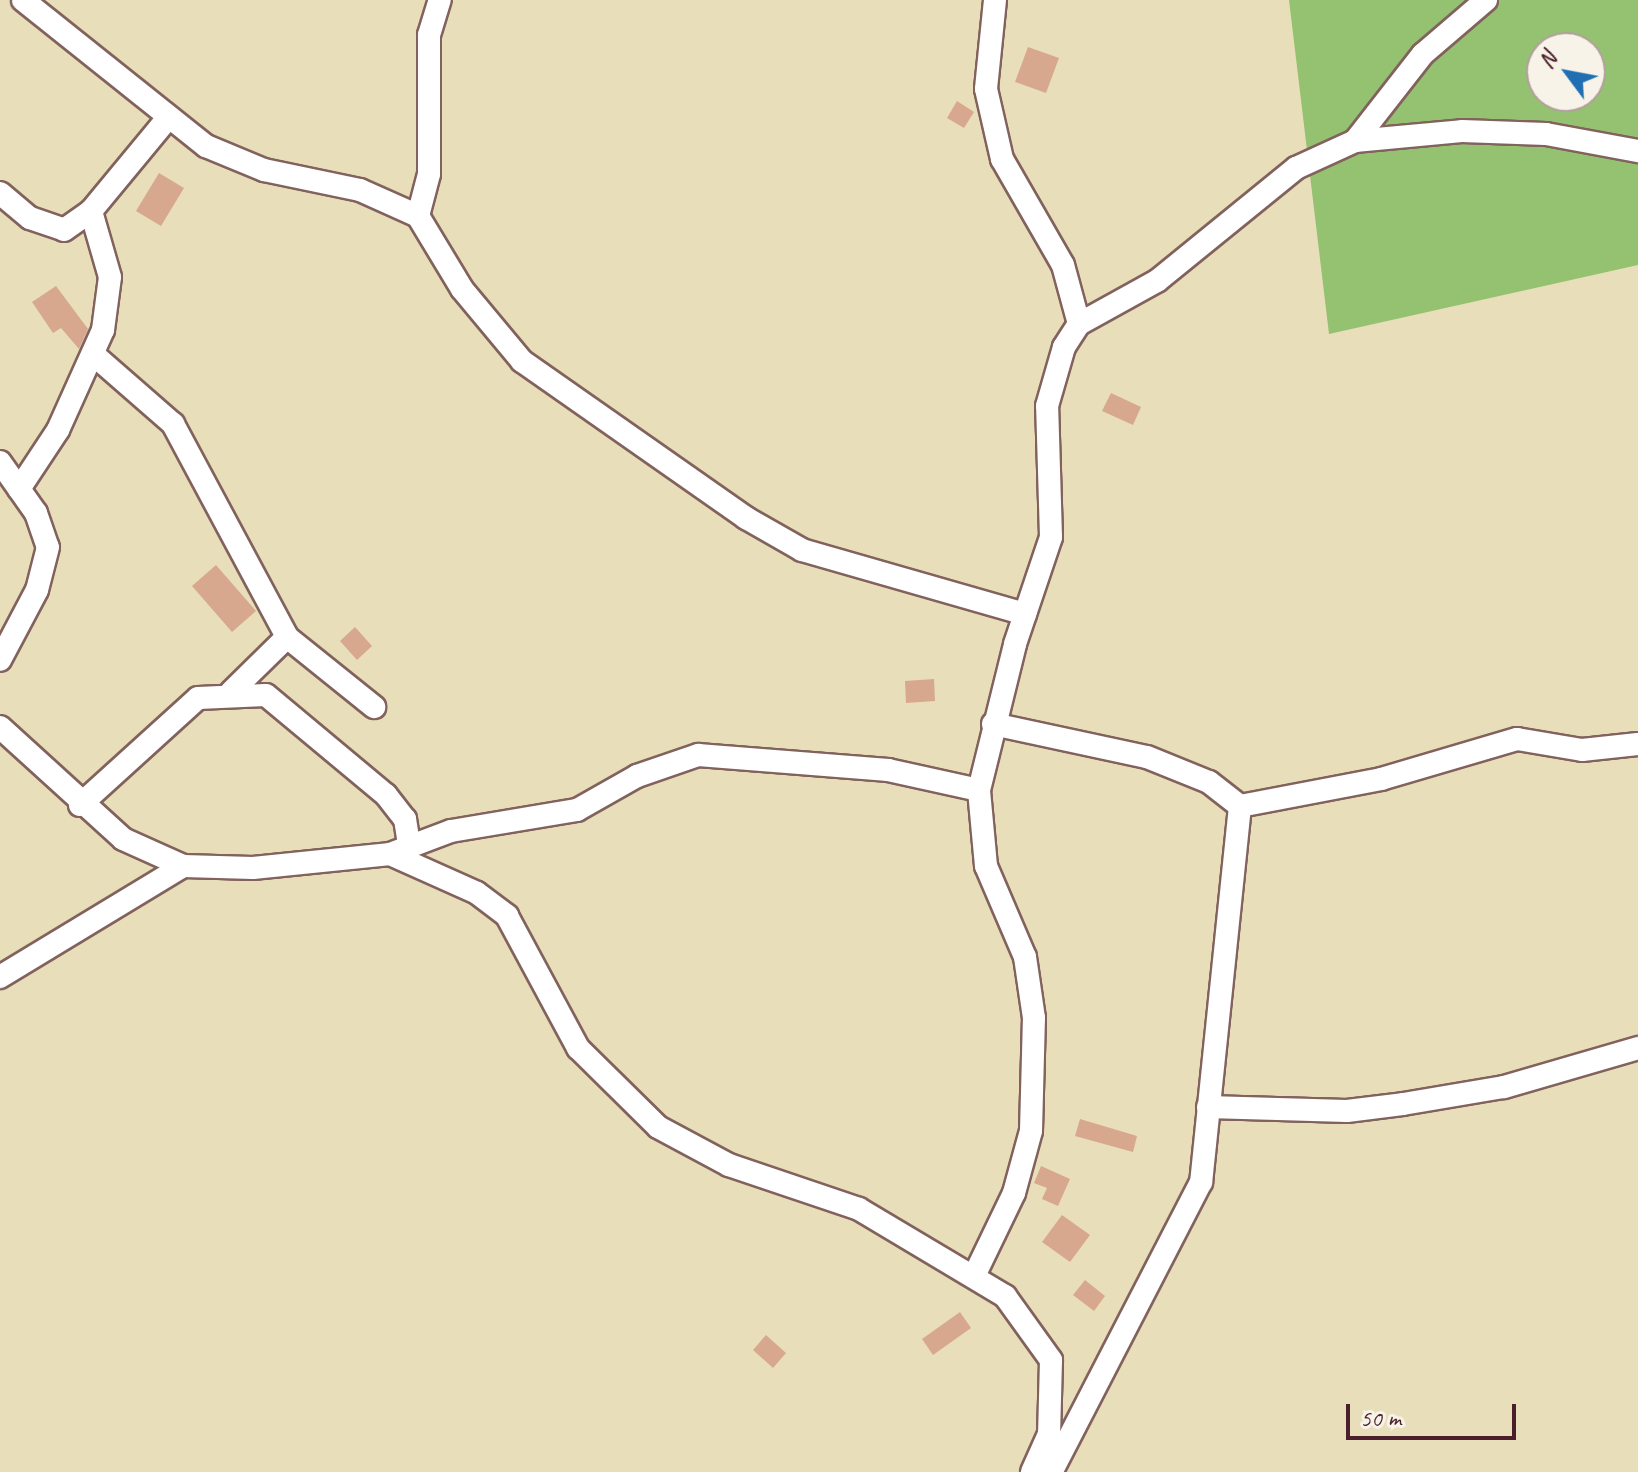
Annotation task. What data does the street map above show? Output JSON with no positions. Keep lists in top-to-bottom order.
{
  "scale_bar": "50 m",
  "north": "top left"
}
